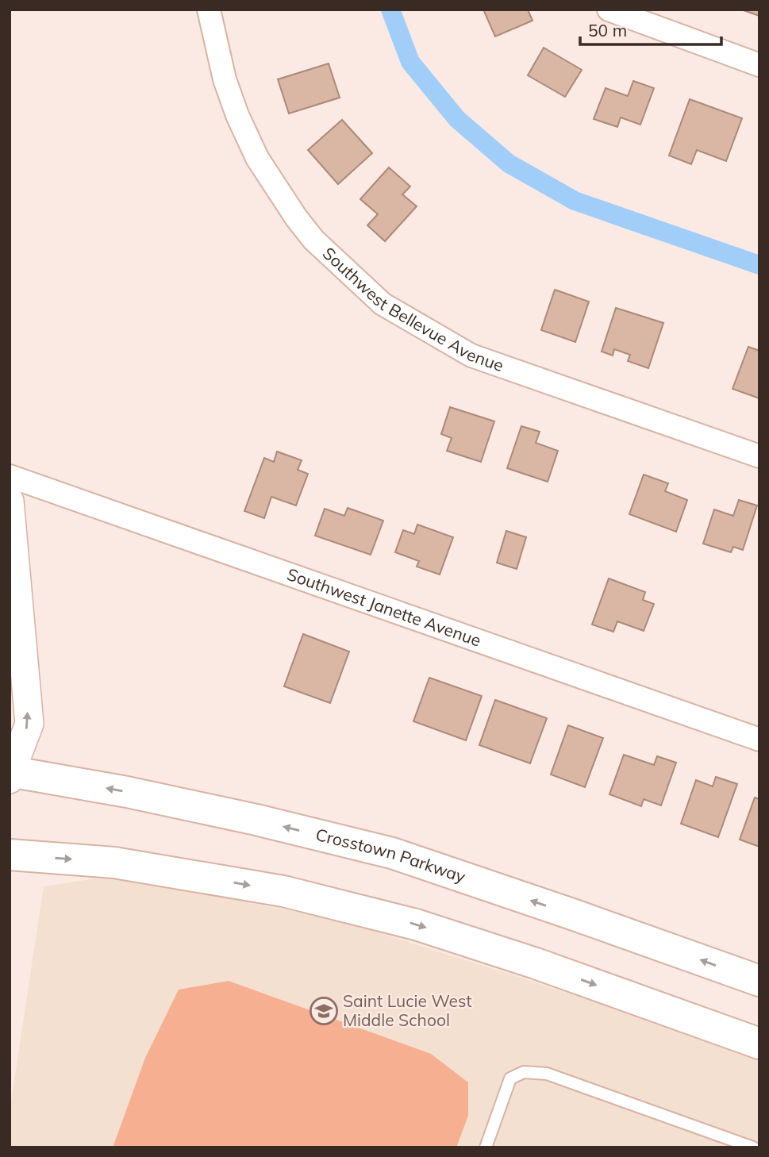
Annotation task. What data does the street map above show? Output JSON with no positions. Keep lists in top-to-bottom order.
{
  "streets": {
    "main road": ["Crosstown Parkway"],
    "street": ["Southwest Bellevue Avenue", "Southwest Janette Avenue"]
  },
  "places": {
    "school or university": ["Saint Lucie West Middle School"]
  },
  "scale_bar": "50 m"
}
